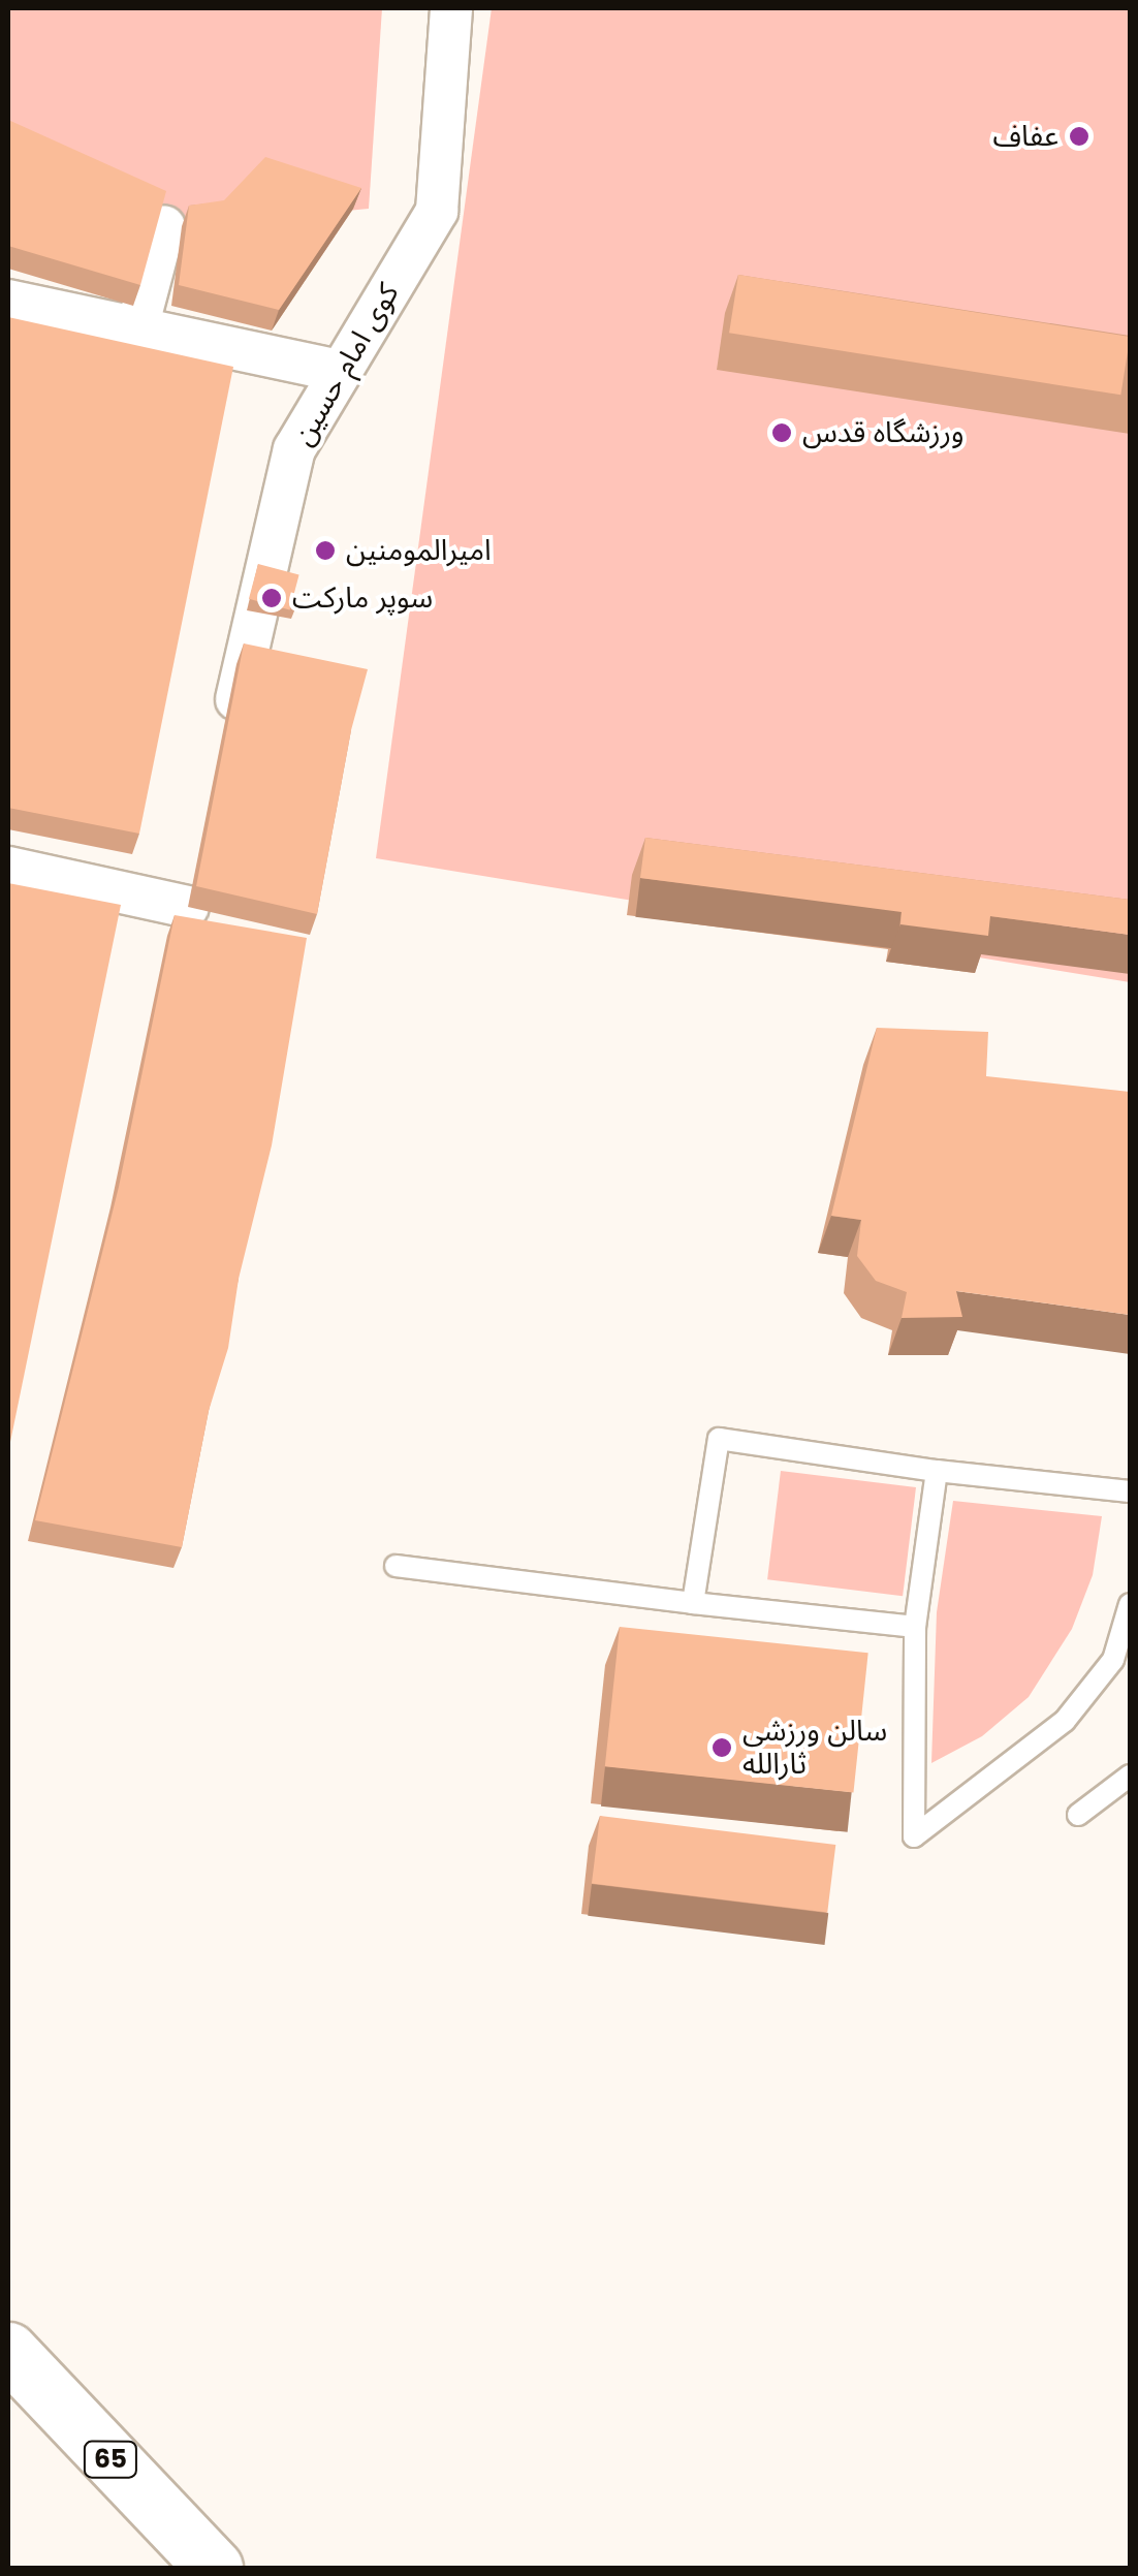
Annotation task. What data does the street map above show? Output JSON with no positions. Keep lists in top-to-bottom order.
{
  "streets": {
    "highway": ["65"],
    "street": ["کوی امام حسین"]
  },
  "places": [
    "عفاف",
    "ورزشگاه قدس",
    "امیرالمومنین",
    "سوپر مارکت",
    "سالن ورزشی ثارالله"
  ]
}
